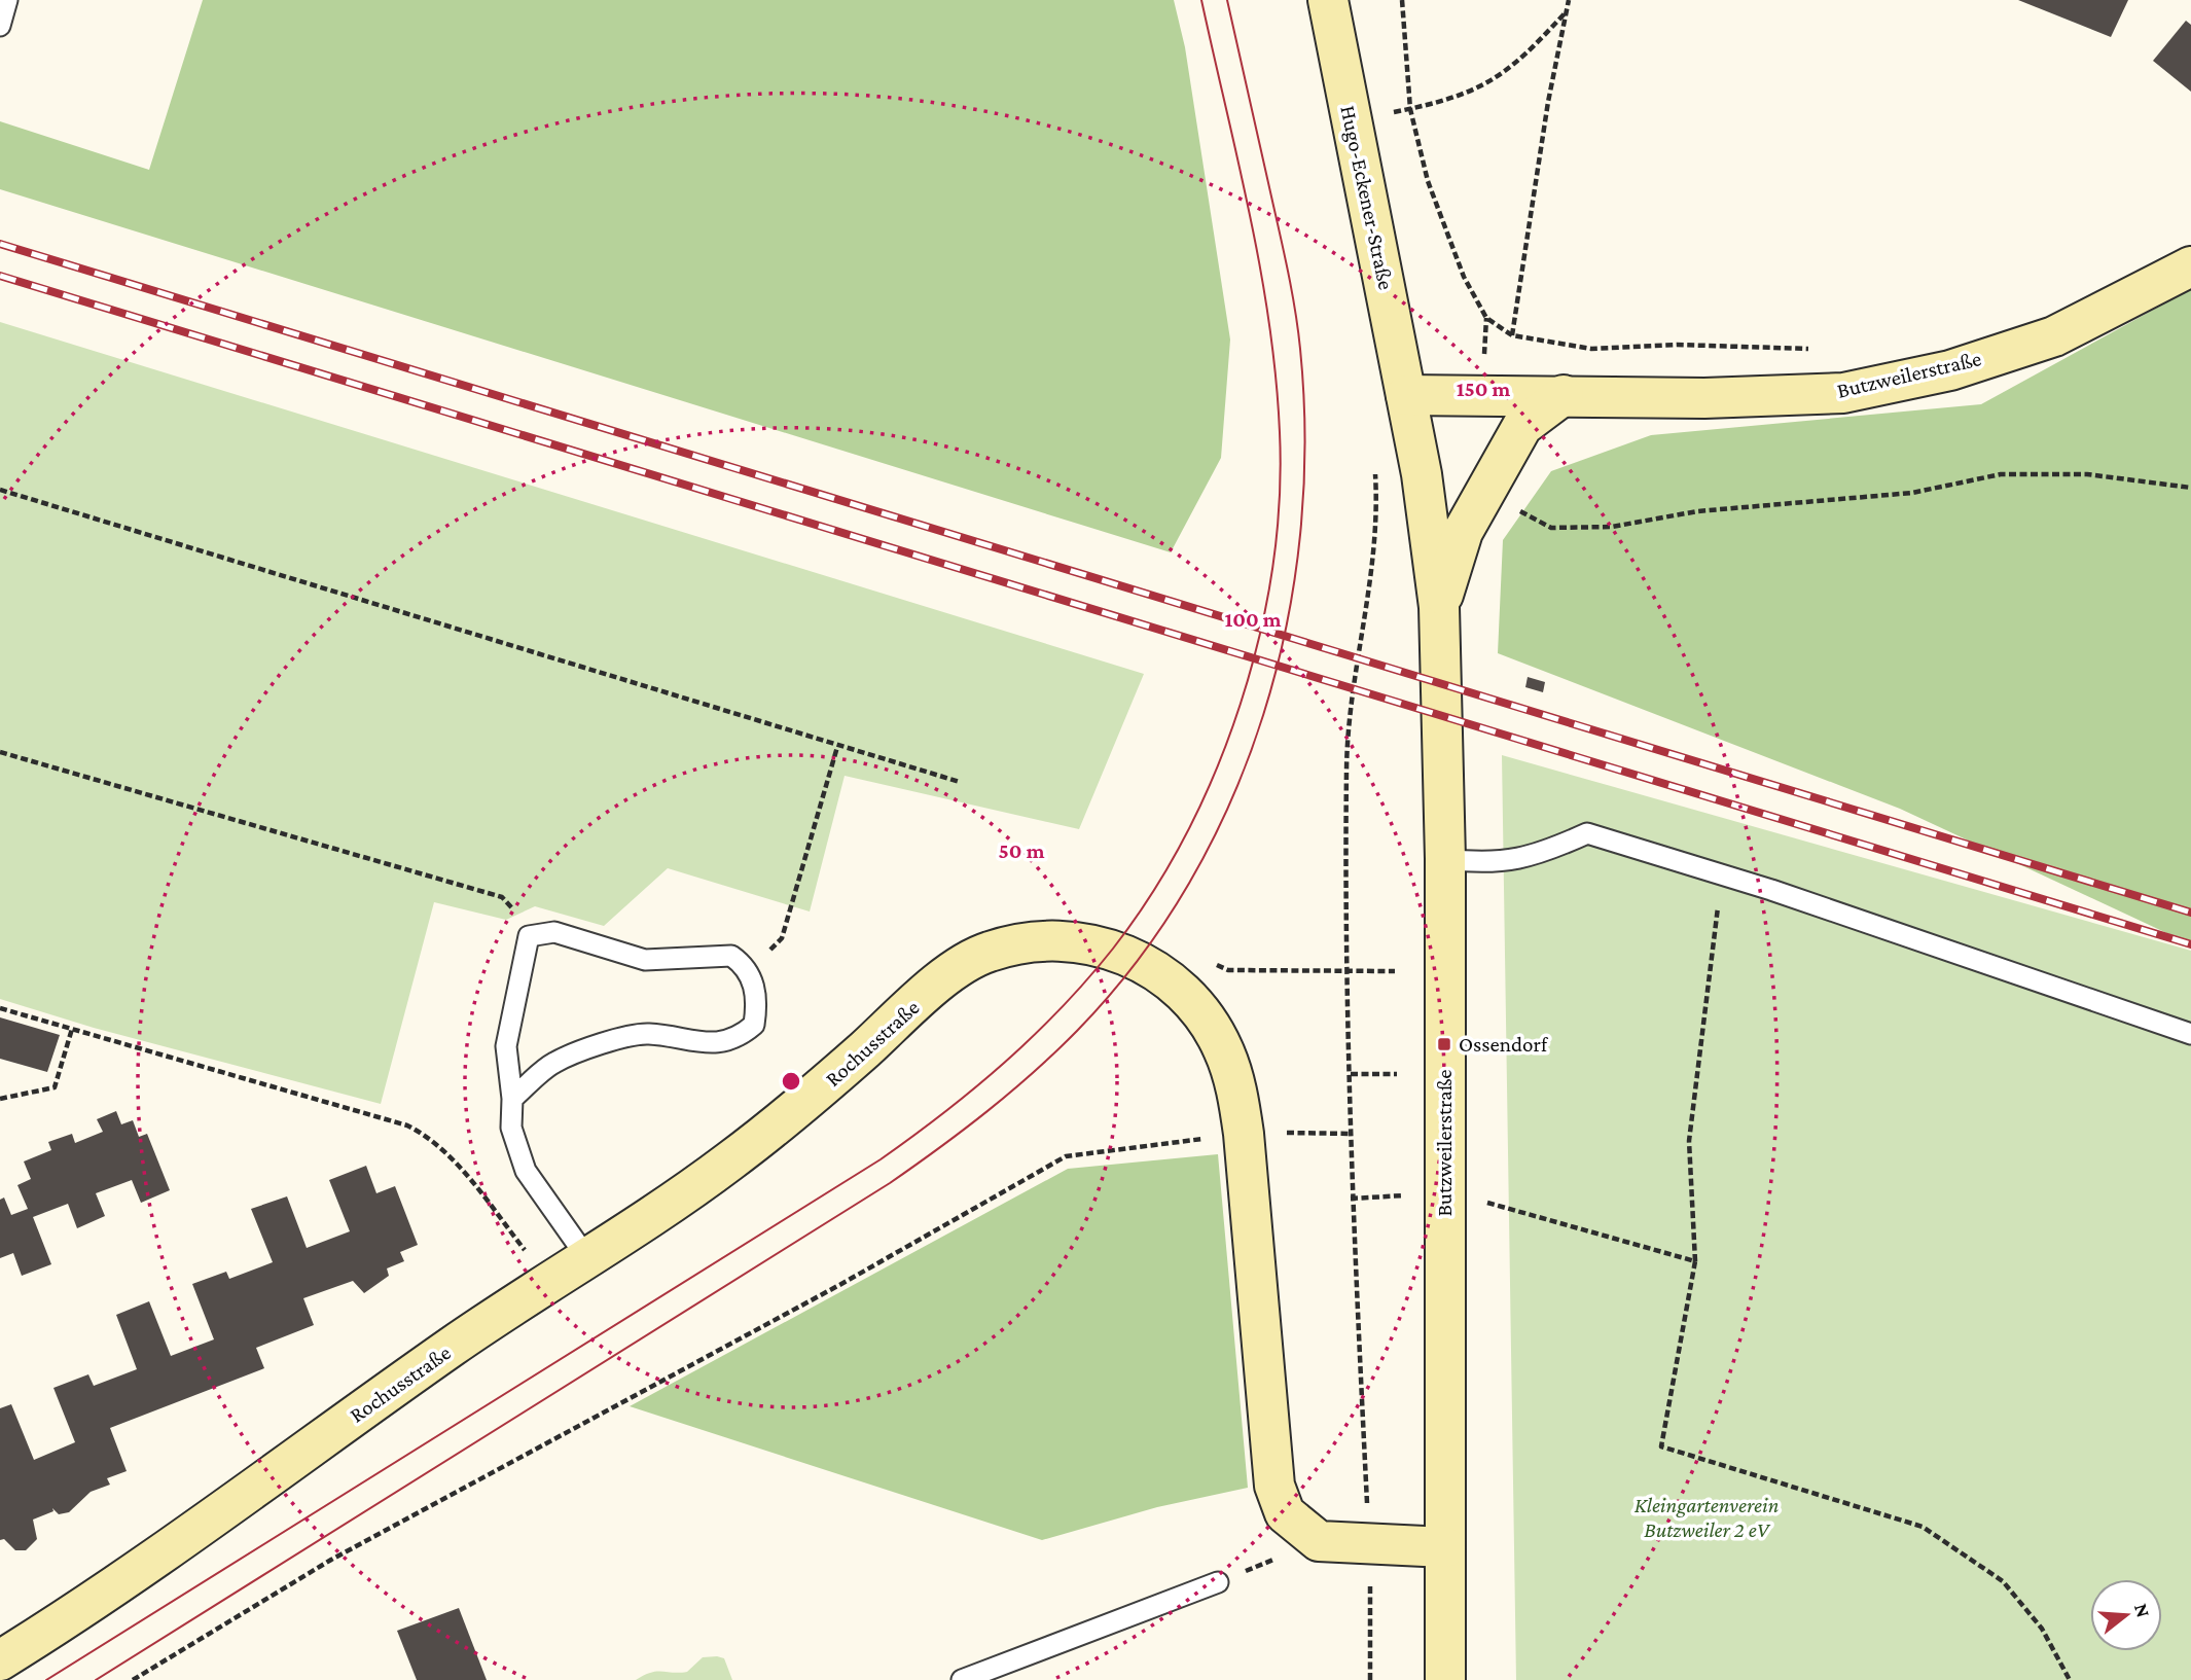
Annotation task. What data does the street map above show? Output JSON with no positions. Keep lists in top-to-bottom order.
{
  "streets": {
    "street": ["Hugo-Eckener-Straße", "Butzweilerstraße", "Rochusstraße"]
  },
  "crossings": [
    ["Hugo-Eckener-Straße", "Butzweilerstraße"]
  ],
  "parks": ["Kleingartenverein Butzweiler 2 eV"],
  "places": {
    "transit": ["Ossendorf"]
  },
  "north": "right",
  "rings": ["150 m", "100 m", "50 m"]
}
